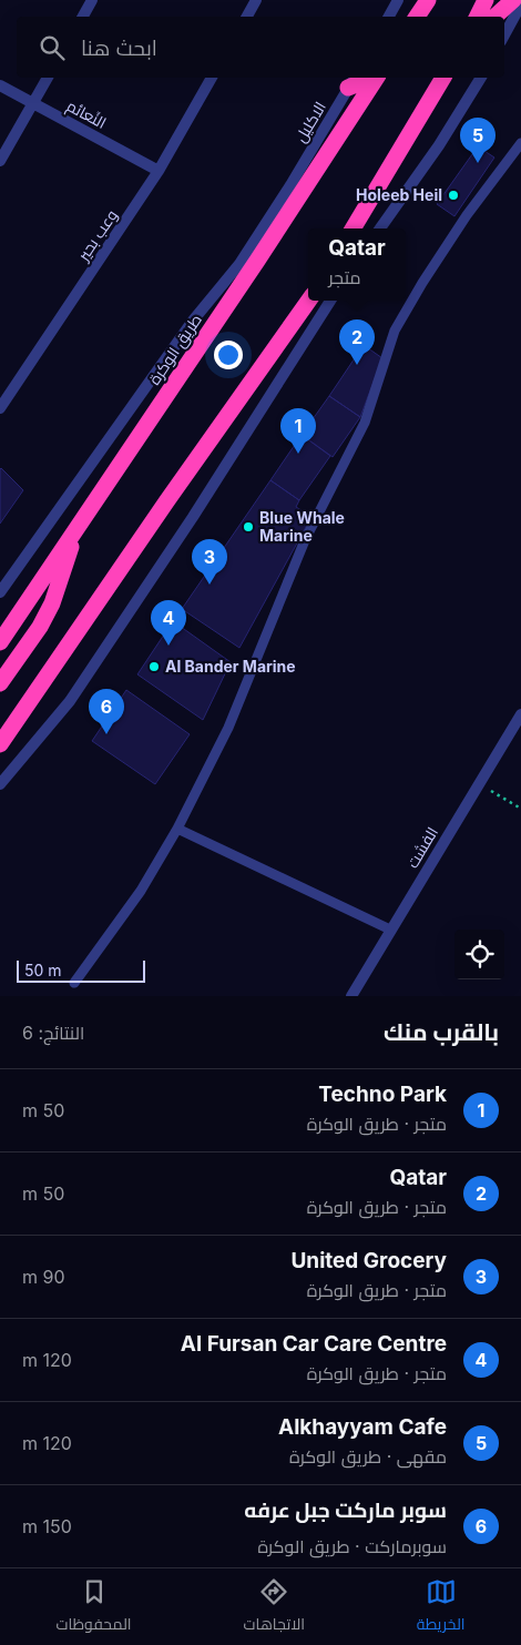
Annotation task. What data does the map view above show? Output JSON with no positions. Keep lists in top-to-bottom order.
{
  "streets": {
    "highway": ["طريق الوكرة"],
    "street": [
      "النًعائم",
      "الاكليل",
      "وعب بحير",
      "الفشت"
    ]
  },
  "crossings": [
    ["النًعائم", "وعب بحير"],
    ["الاكليل", "طريق الوكرة"]
  ],
  "places": ["Holeeb Heil", "Blue Whale Marine", "Al Bander Marine"],
  "scale_bar": "50 m",
  "page": {
    "search": "ابحث هنا",
    "pins": [
      "5",
      "2",
      "1",
      "3",
      "4",
      "6"
    ],
    "popup": ["Qatar", "متجر"],
    "scale": "50 m",
    "heading": ["بالقرب منك", "النتائج: 6"],
    "list": [
      {
        "mark": "1",
        "name": "Techno Park",
        "note": "متجر · طريق الوكرة",
        "value": "50 m"
      },
      {
        "mark": "2",
        "name": "Qatar",
        "note": "متجر · طريق الوكرة",
        "value": "50 m"
      },
      {
        "mark": "3",
        "name": "United Grocery",
        "note": "متجر · طريق الوكرة",
        "value": "90 m"
      },
      {
        "mark": "4",
        "name": "Al Fursan Car Care Centre",
        "note": "متجر · طريق الوكرة",
        "value": "120 m"
      },
      {
        "mark": "5",
        "name": "Alkhayyam Cafe",
        "note": "مقهى · طريق الوكرة",
        "value": "120 m"
      },
      {
        "mark": "6",
        "name": "سوبر ماركت جبل عرفه",
        "note": "سوبرماركت · طريق الوكرة",
        "value": "150 m"
      }
    ],
    "nav": ["الخريطة", "الاتجاهات", "المحفوظات"]
  }
}
